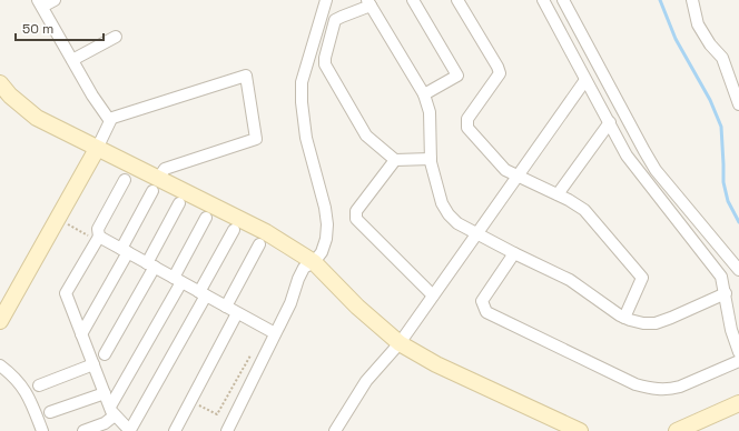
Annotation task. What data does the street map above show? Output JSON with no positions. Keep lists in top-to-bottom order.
{
  "scale_bar": "50 m"
}
